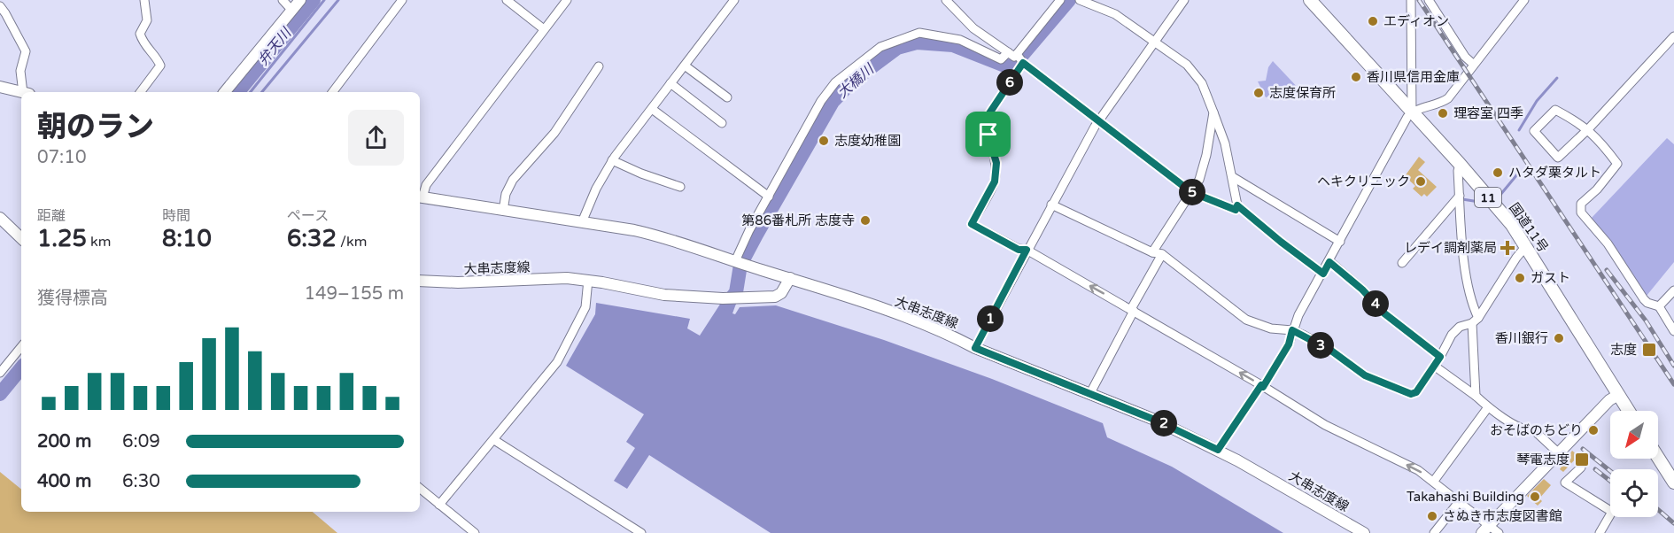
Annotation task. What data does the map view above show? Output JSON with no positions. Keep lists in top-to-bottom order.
{
  "streets": {
    "highway": ["11", "国道11号"],
    "main road": ["大串志度線"]
  },
  "water": ["弁天川", "大橋川"],
  "places": {
    "other": [
      "エディオン",
      "香川県信用金庫",
      "志度保育所",
      "理容室 四季",
      "志度幼稚園",
      "ハタダ栗タルト",
      "ヘキクリニック",
      "第86番札所 志度寺",
      "ガスト",
      "香川銀行",
      "おそばのちどり",
      "Takahashi Building",
      "さぬき市志度図書館"
    ],
    "health": ["レデイ調剤薬局"],
    "transit": ["志度", "琴電志度"]
  },
  "north": "bottom left",
  "page": {
    "pins": [
      "6",
      "5",
      "4",
      "1",
      "3",
      "2"
    ],
    "heading": ["朝のラン", "07:10"],
    "stats": [
      ["距離", "1.25 km"],
      ["時間", "8:10"],
      ["ペース", "6:32 /km"]
    ],
    "chart": ["獲得標高", "149–155 m"],
    "list": [
      {
        "name": "200 m",
        "note": "6:09"
      },
      {
        "name": "400 m",
        "note": "6:30"
      }
    ]
  }
}
